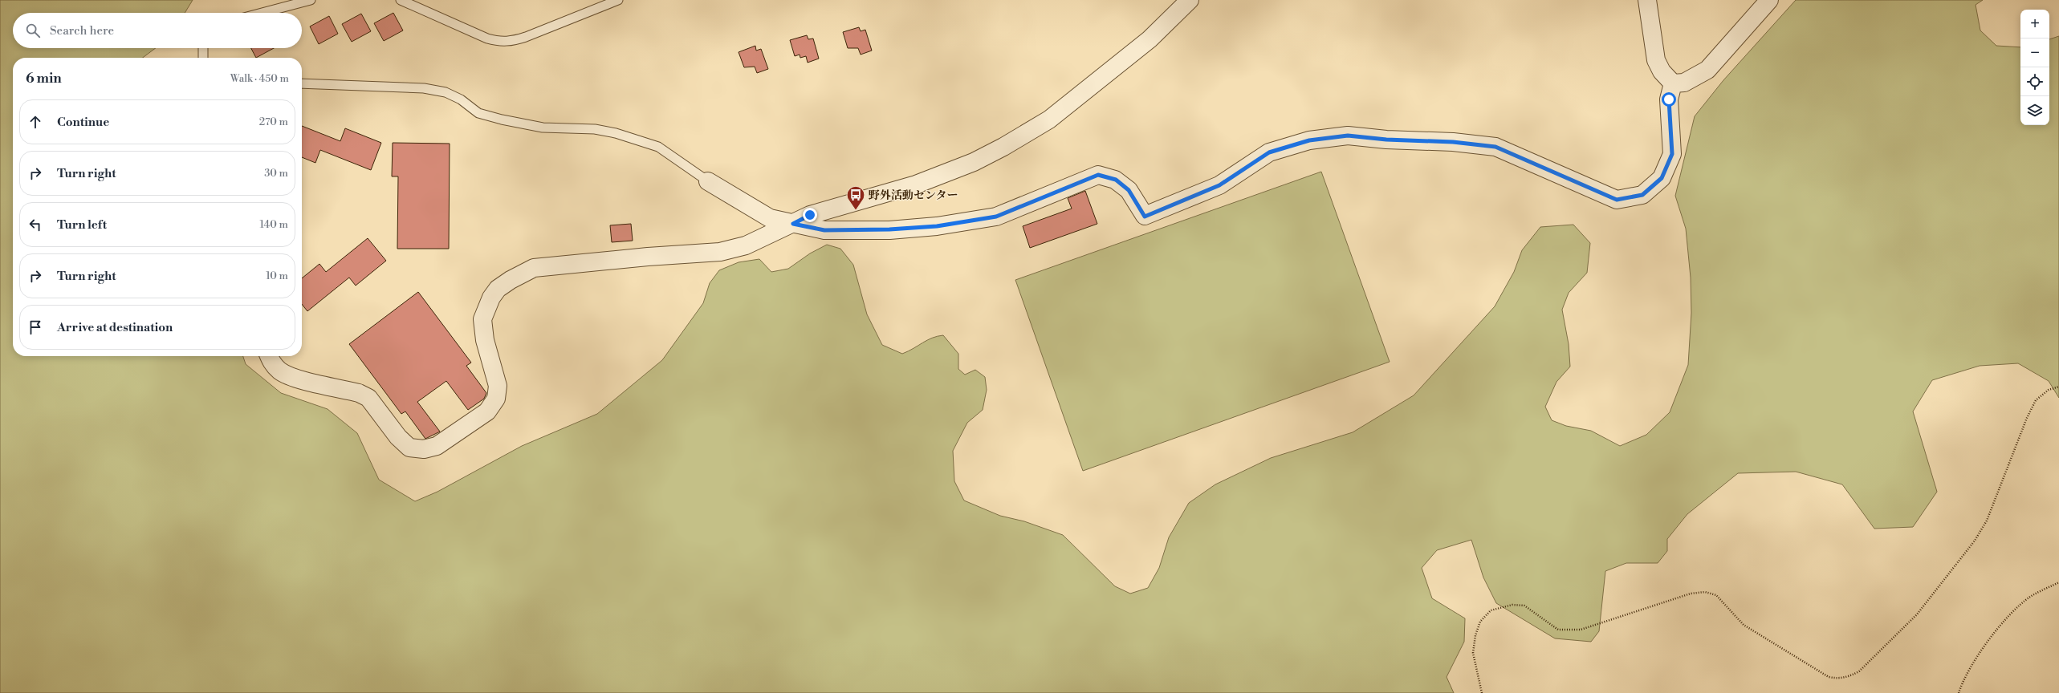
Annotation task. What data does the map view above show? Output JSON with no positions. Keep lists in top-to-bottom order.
{
  "places": {
    "bus stop": ["野外活動センター"]
  },
  "page": {
    "map_buttons": ["+", "−"],
    "search": "Search here",
    "heading": ["6 min", "Walk · 450 m"],
    "list": [
      ["Continue", "270 m"],
      ["Turn right", "30 m"],
      ["Turn left", "140 m"],
      ["Turn right", "10 m"],
      "Arrive at destination"
    ]
  }
}
